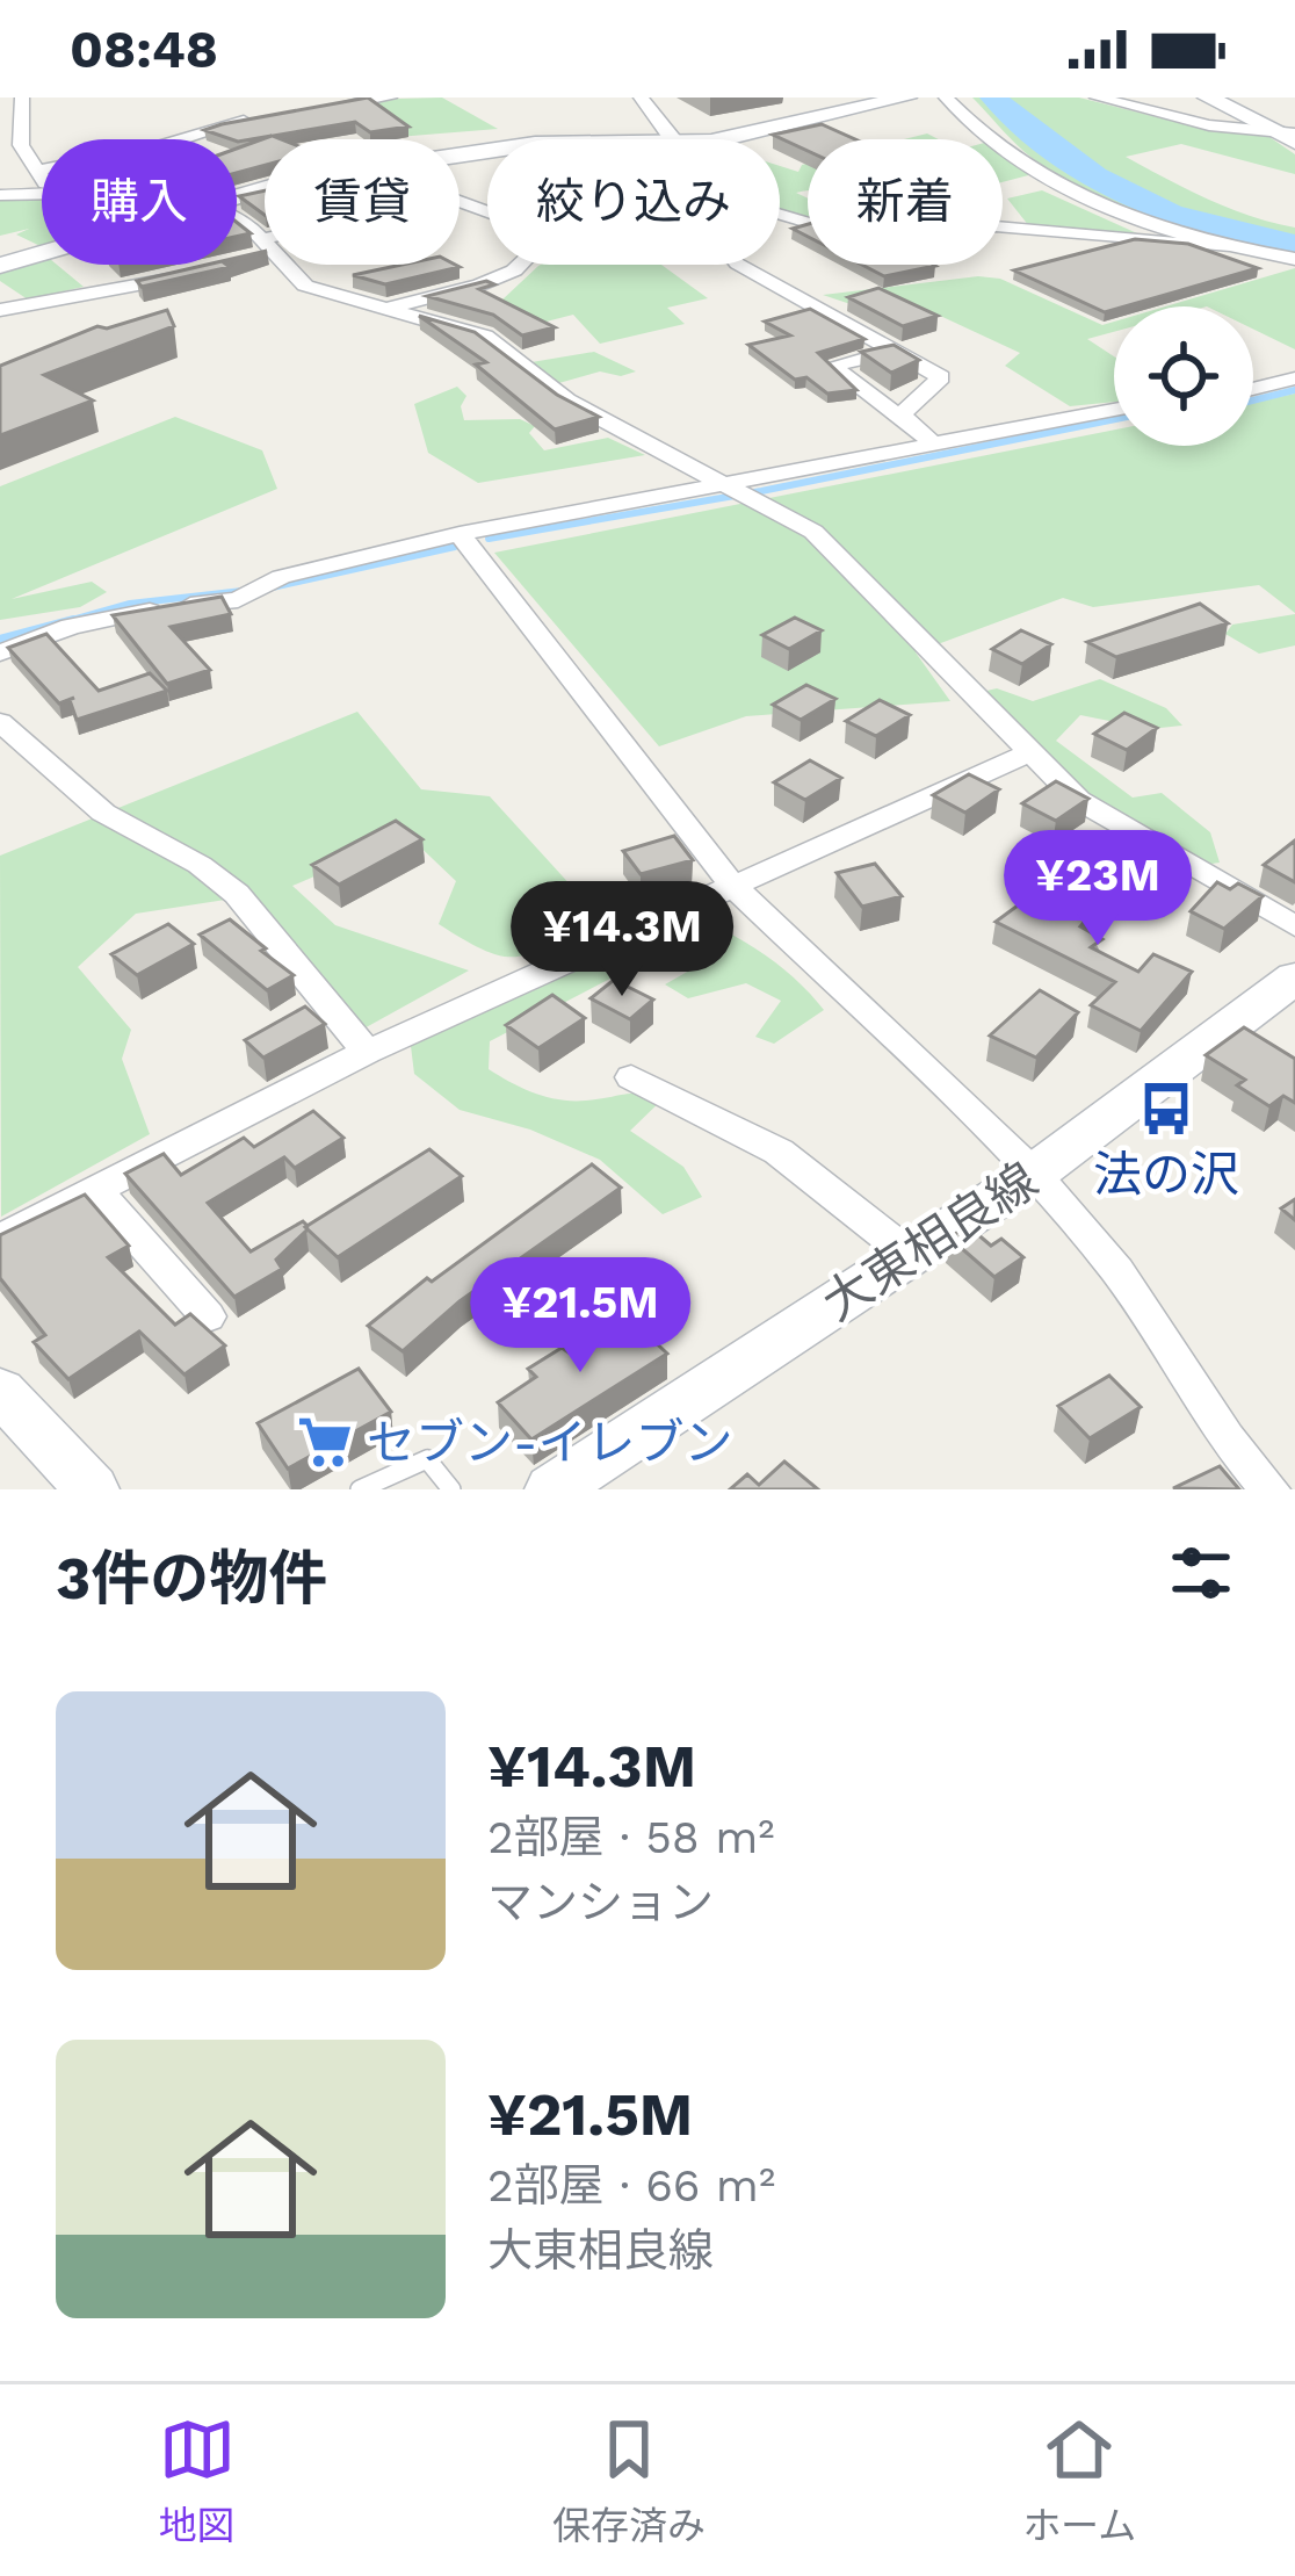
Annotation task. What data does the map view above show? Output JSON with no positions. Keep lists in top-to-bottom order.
{
  "streets": {
    "street": ["大東相良線"]
  },
  "places": {
    "bus stop": ["法の沢"],
    "supermarket": ["セブン-イレブン"]
  },
  "page": {
    "status": "08:48",
    "chip": [
      "購入",
      "賃貸",
      "絞り込み",
      "新着"
    ],
    "price": ["¥23M", "¥14.3M", "¥21.5M"],
    "heading": "3件の物件",
    "list": [
      {
        "name": "¥14.3M",
        "note": "2部屋 · 58 m² · マンション"
      },
      {
        "name": "¥21.5M",
        "note": "2部屋 · 66 m² · 大東相良線"
      }
    ],
    "tabs": ["地図", "保存済み", "ホーム"]
  }
}
